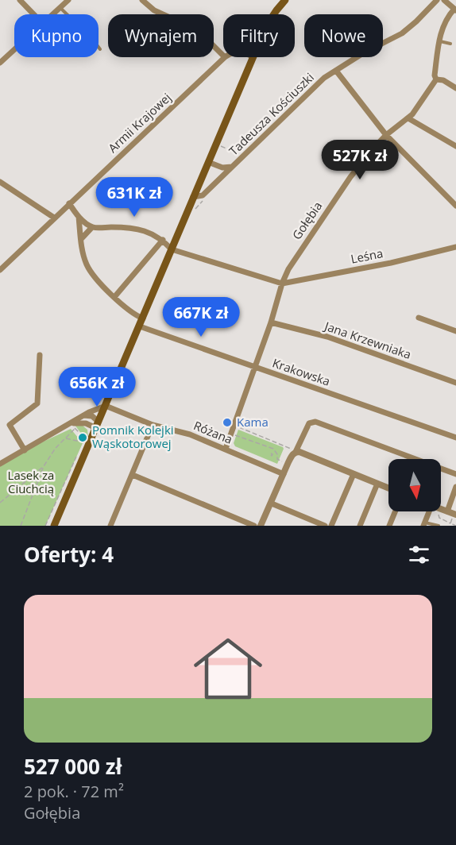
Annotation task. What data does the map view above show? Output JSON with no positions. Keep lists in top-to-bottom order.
{
  "streets": {
    "street": [
      "Tadeusza Kościuszki",
      "Armii Krajowej",
      "Gołębia",
      "Leśna",
      "Jana Krzewniaka",
      "Krakowska",
      "Różana"
    ]
  },
  "crossings": [
    ["Gołębia", "Leśna"],
    ["Gołębia", "Jana Krzewniaka"]
  ],
  "parks": ["Lasek za Ciuchcią"],
  "places": ["Kama", "Pomnik Kolejki Wąskotorowej"],
  "north": "bottom",
  "page": {
    "chip": [
      "Kupno",
      "Wynajem",
      "Filtry",
      "Nowe"
    ],
    "price": [
      "527K zł",
      "631K zł",
      "667K zł",
      "656K zł"
    ],
    "heading": "Oferty: 4",
    "list": [
      {
        "name": "527 000 zł",
        "note": "2 pok. · 72 m² · Gołębia"
      }
    ]
  }
}
